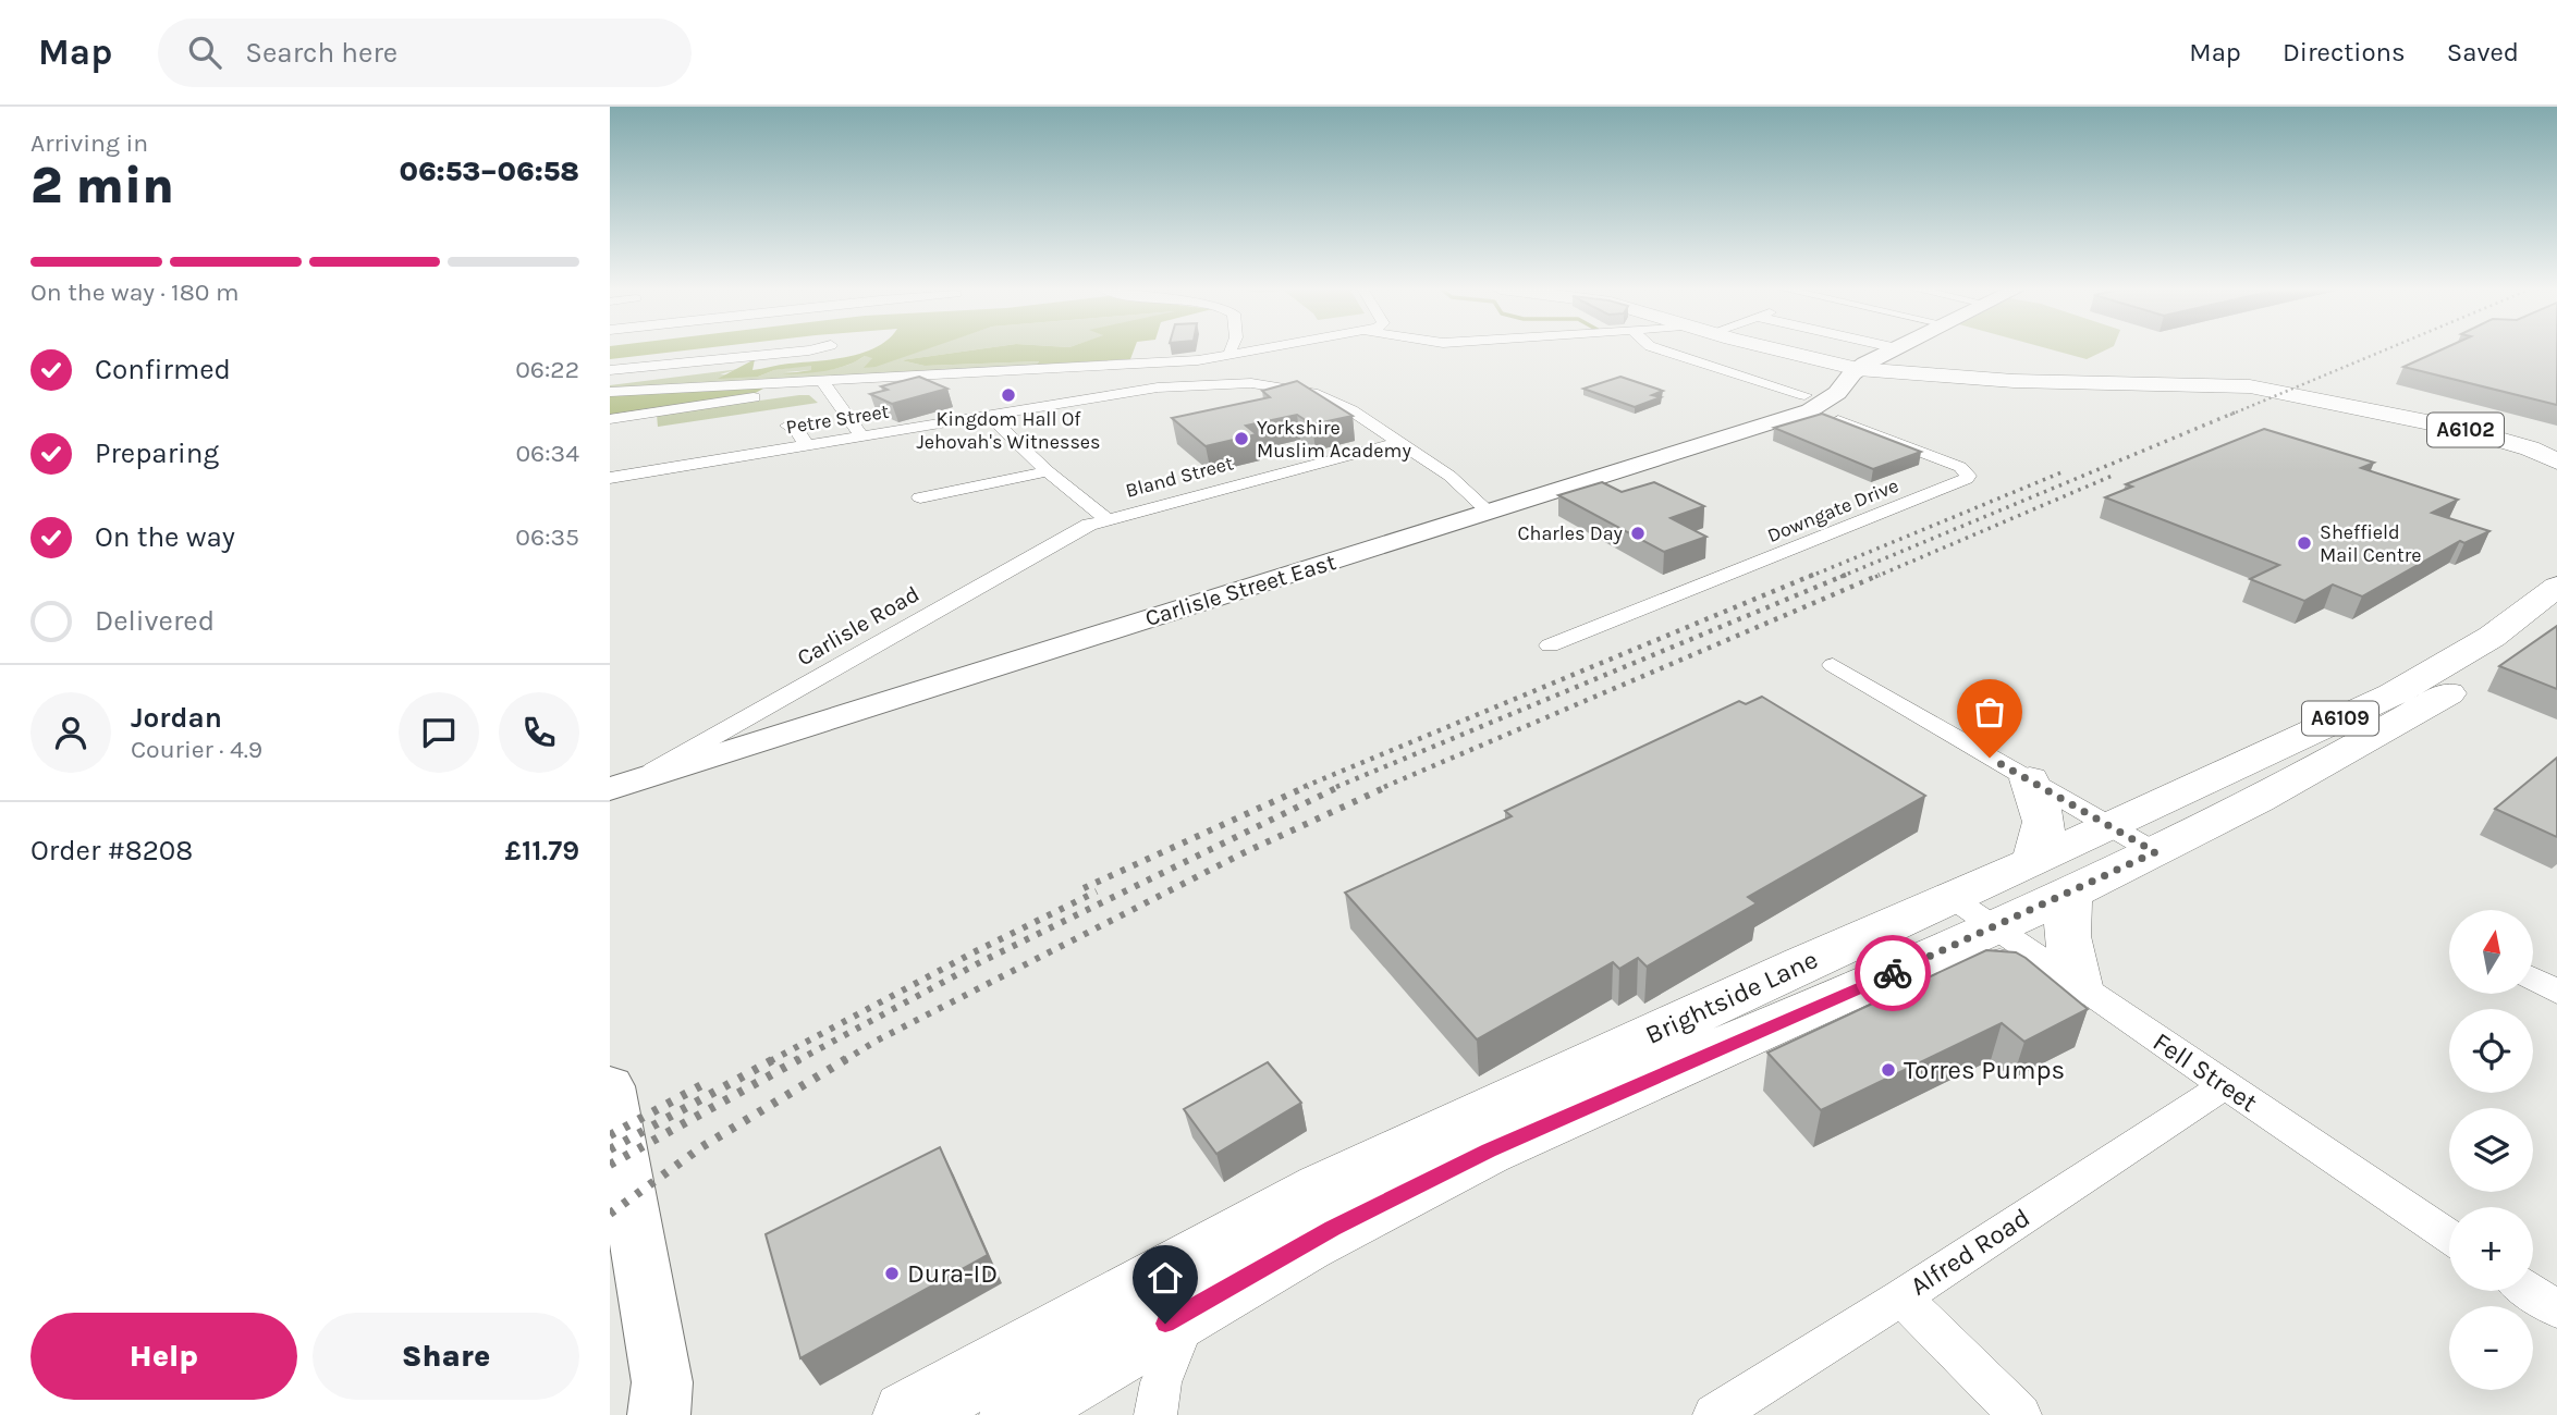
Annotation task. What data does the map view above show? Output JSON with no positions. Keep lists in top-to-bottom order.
{
  "streets": {
    "main road": [
      "A6102",
      "Carlisle Street East",
      "A6109",
      "Brightside Lane"
    ],
    "street": [
      "Petre Street",
      "Bland Street",
      "Downgate Drive",
      "Carlisle Road",
      "Fell Street",
      "Alfred Road"
    ]
  },
  "crossings": [
    ["Petre Street", "Bland Street"],
    ["Petre Street", "Carlisle Street East"],
    ["A6102", "Carlisle Street East"],
    ["Bland Street", "Carlisle Road"],
    ["Downgate Drive", "Carlisle Street East"],
    ["Carlisle Street East", "Carlisle Road"],
    ["Brightside Lane", "Fell Street"],
    ["Fell Street", "Alfred Road"]
  ],
  "places": [
    "Kingdom Hall Of Jehovah's Witnesses",
    "Yorkshire Muslim Academy",
    "Charles Day",
    "Sheffield Mail Centre",
    "Torres Pumps",
    "Dura-ID"
  ],
  "north": "top",
  "page": {
    "header": "Map",
    "search": "Search here",
    "nav": ["Map", "Directions", "Saved"],
    "heading": ["2 min", "Arriving in", "06:53–06:58"],
    "panel": [
      "Jordan",
      "Courier · 4.9",
      "Order #8208",
      "£11.79"
    ],
    "bar": "On the way · 180 m",
    "list": [
      ["Confirmed", "06:22"],
      ["Preparing", "06:34"],
      ["On the way", "06:35"],
      "Delivered"
    ],
    "map_buttons": ["+", "−"],
    "buttons": ["Help", "Share"]
  }
}
